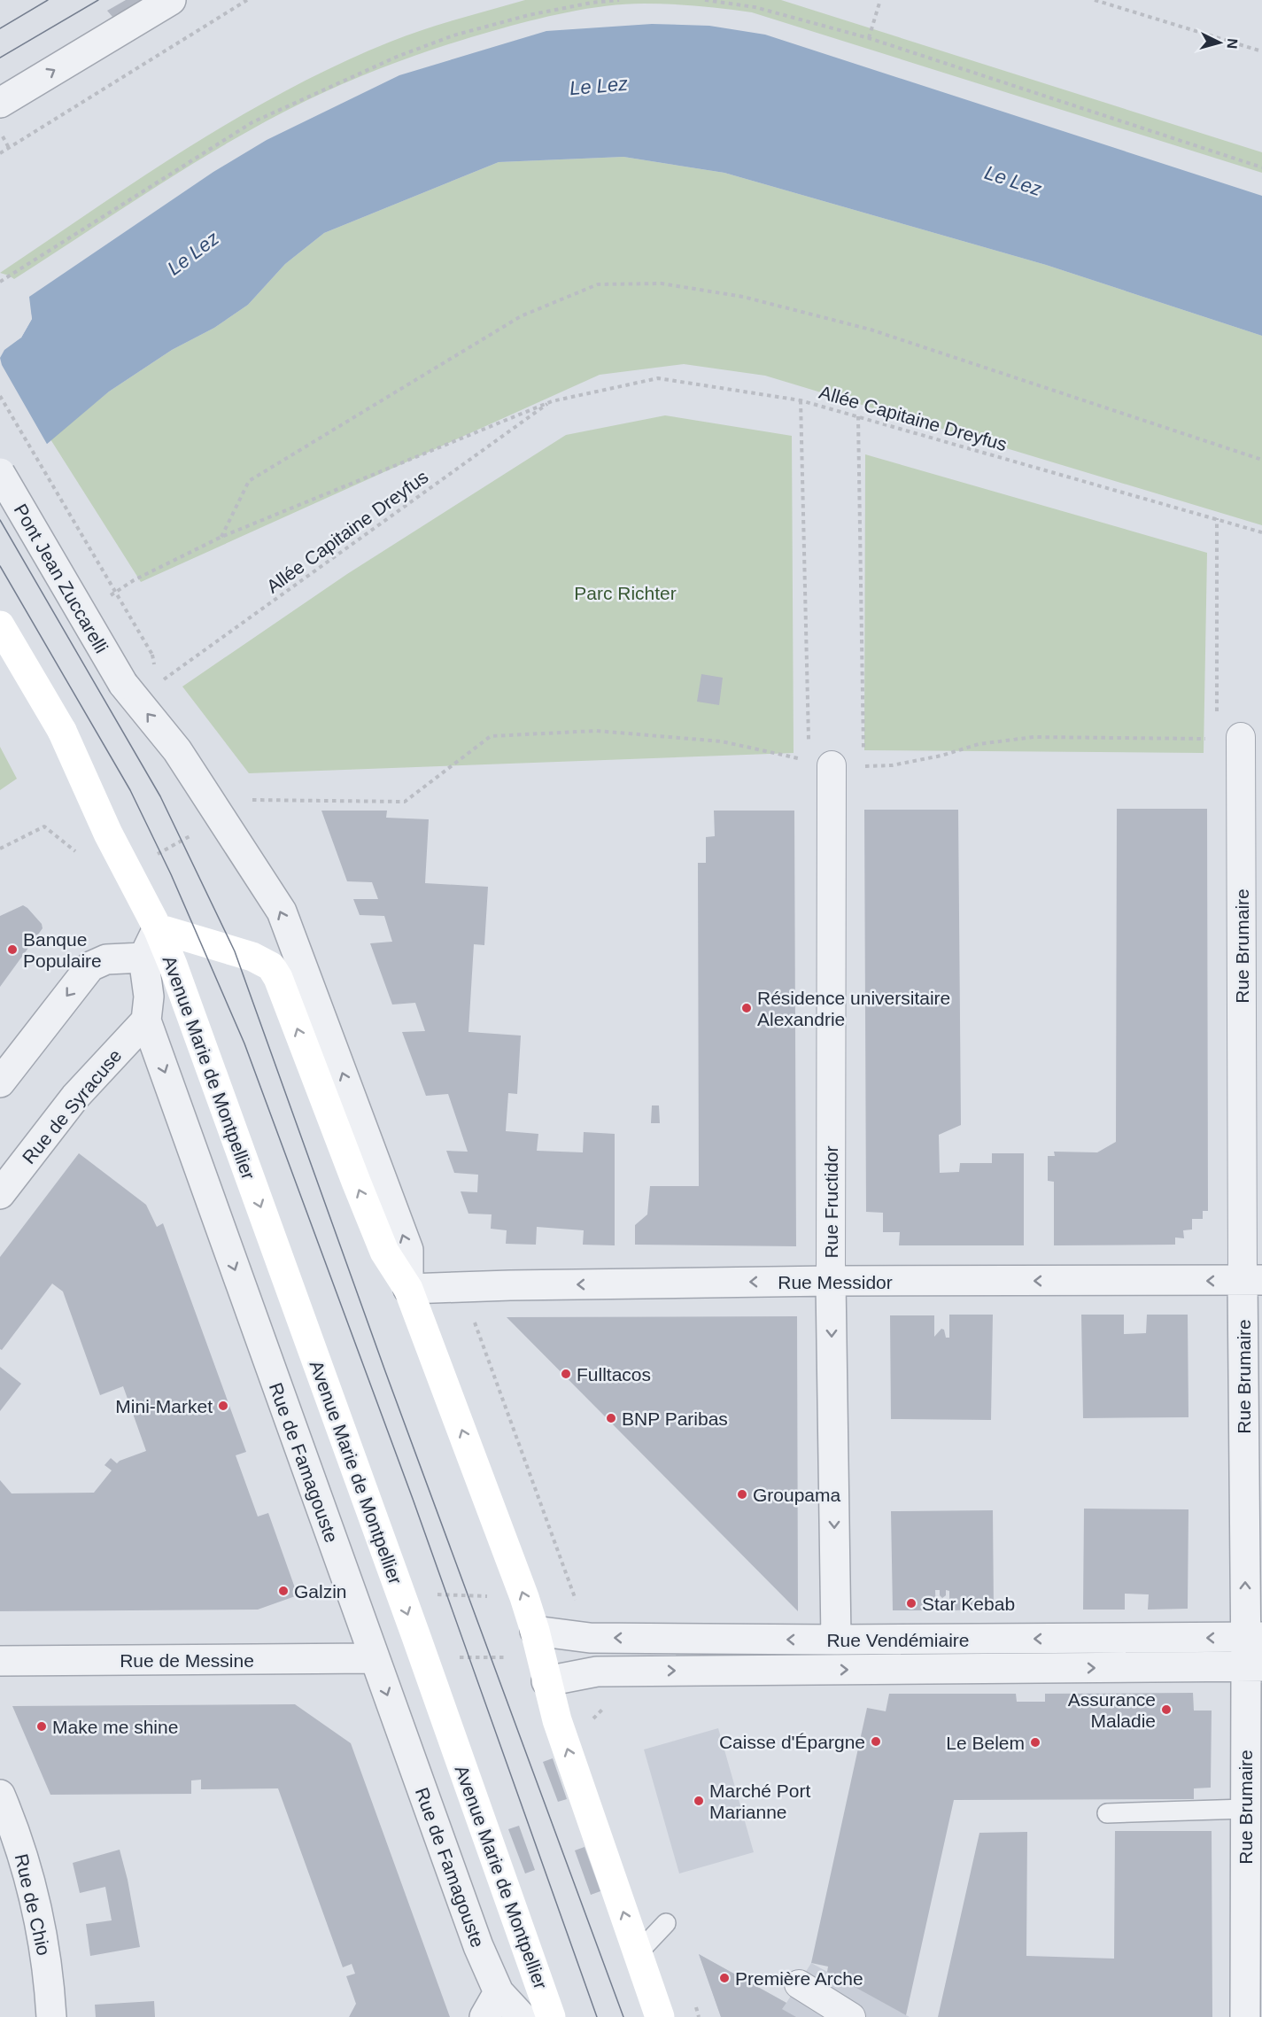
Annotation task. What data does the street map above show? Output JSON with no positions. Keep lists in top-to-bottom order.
{
  "streets": {
    "main road": ["Avenue Marie de Montpellier"],
    "street": [
      "Pont Jean Zuccarelli",
      "Rue Brumaire",
      "Rue de Syracuse",
      "Rue Fructidor",
      "Rue Messidor",
      "Rue de Famagouste",
      "Rue Vendémiaire",
      "Rue de Messine",
      "Rue de Chio"
    ],
    "path": ["Allée Capitaine Dreyfus"]
  },
  "crossings": [
    ["Pont Jean Zuccarelli", "Avenue Marie de Montpellier"],
    ["Rue Brumaire", "Rue Messidor"],
    ["Rue Brumaire", "Rue Vendémiaire"],
    ["Avenue Marie de Montpellier", "Rue Messidor"],
    ["Avenue Marie de Montpellier", "Rue Vendémiaire"],
    ["Rue de Syracuse", "Rue de Famagouste"],
    ["Rue Fructidor", "Rue Messidor"],
    ["Rue Fructidor", "Rue Vendémiaire"],
    ["Rue de Famagouste", "Rue de Messine"]
  ],
  "one_way": ["Rue Fructidor", "Rue Messidor", "Rue de Famagouste"],
  "water": ["Le Lez"],
  "parks": ["Parc Richter"],
  "places": [
    "Banque Populaire",
    "Résidence universitaire Alexandrie",
    "Fulltacos",
    "Mini-Market",
    "BNP Paribas",
    "Groupama",
    "Galzin",
    "Star Kebab",
    "Assurance Maladie",
    "Make me shine",
    "Caisse d'Épargne",
    "Le Belem",
    "Marché Port Marianne",
    "Première Arche"
  ],
  "north": "right"
}
